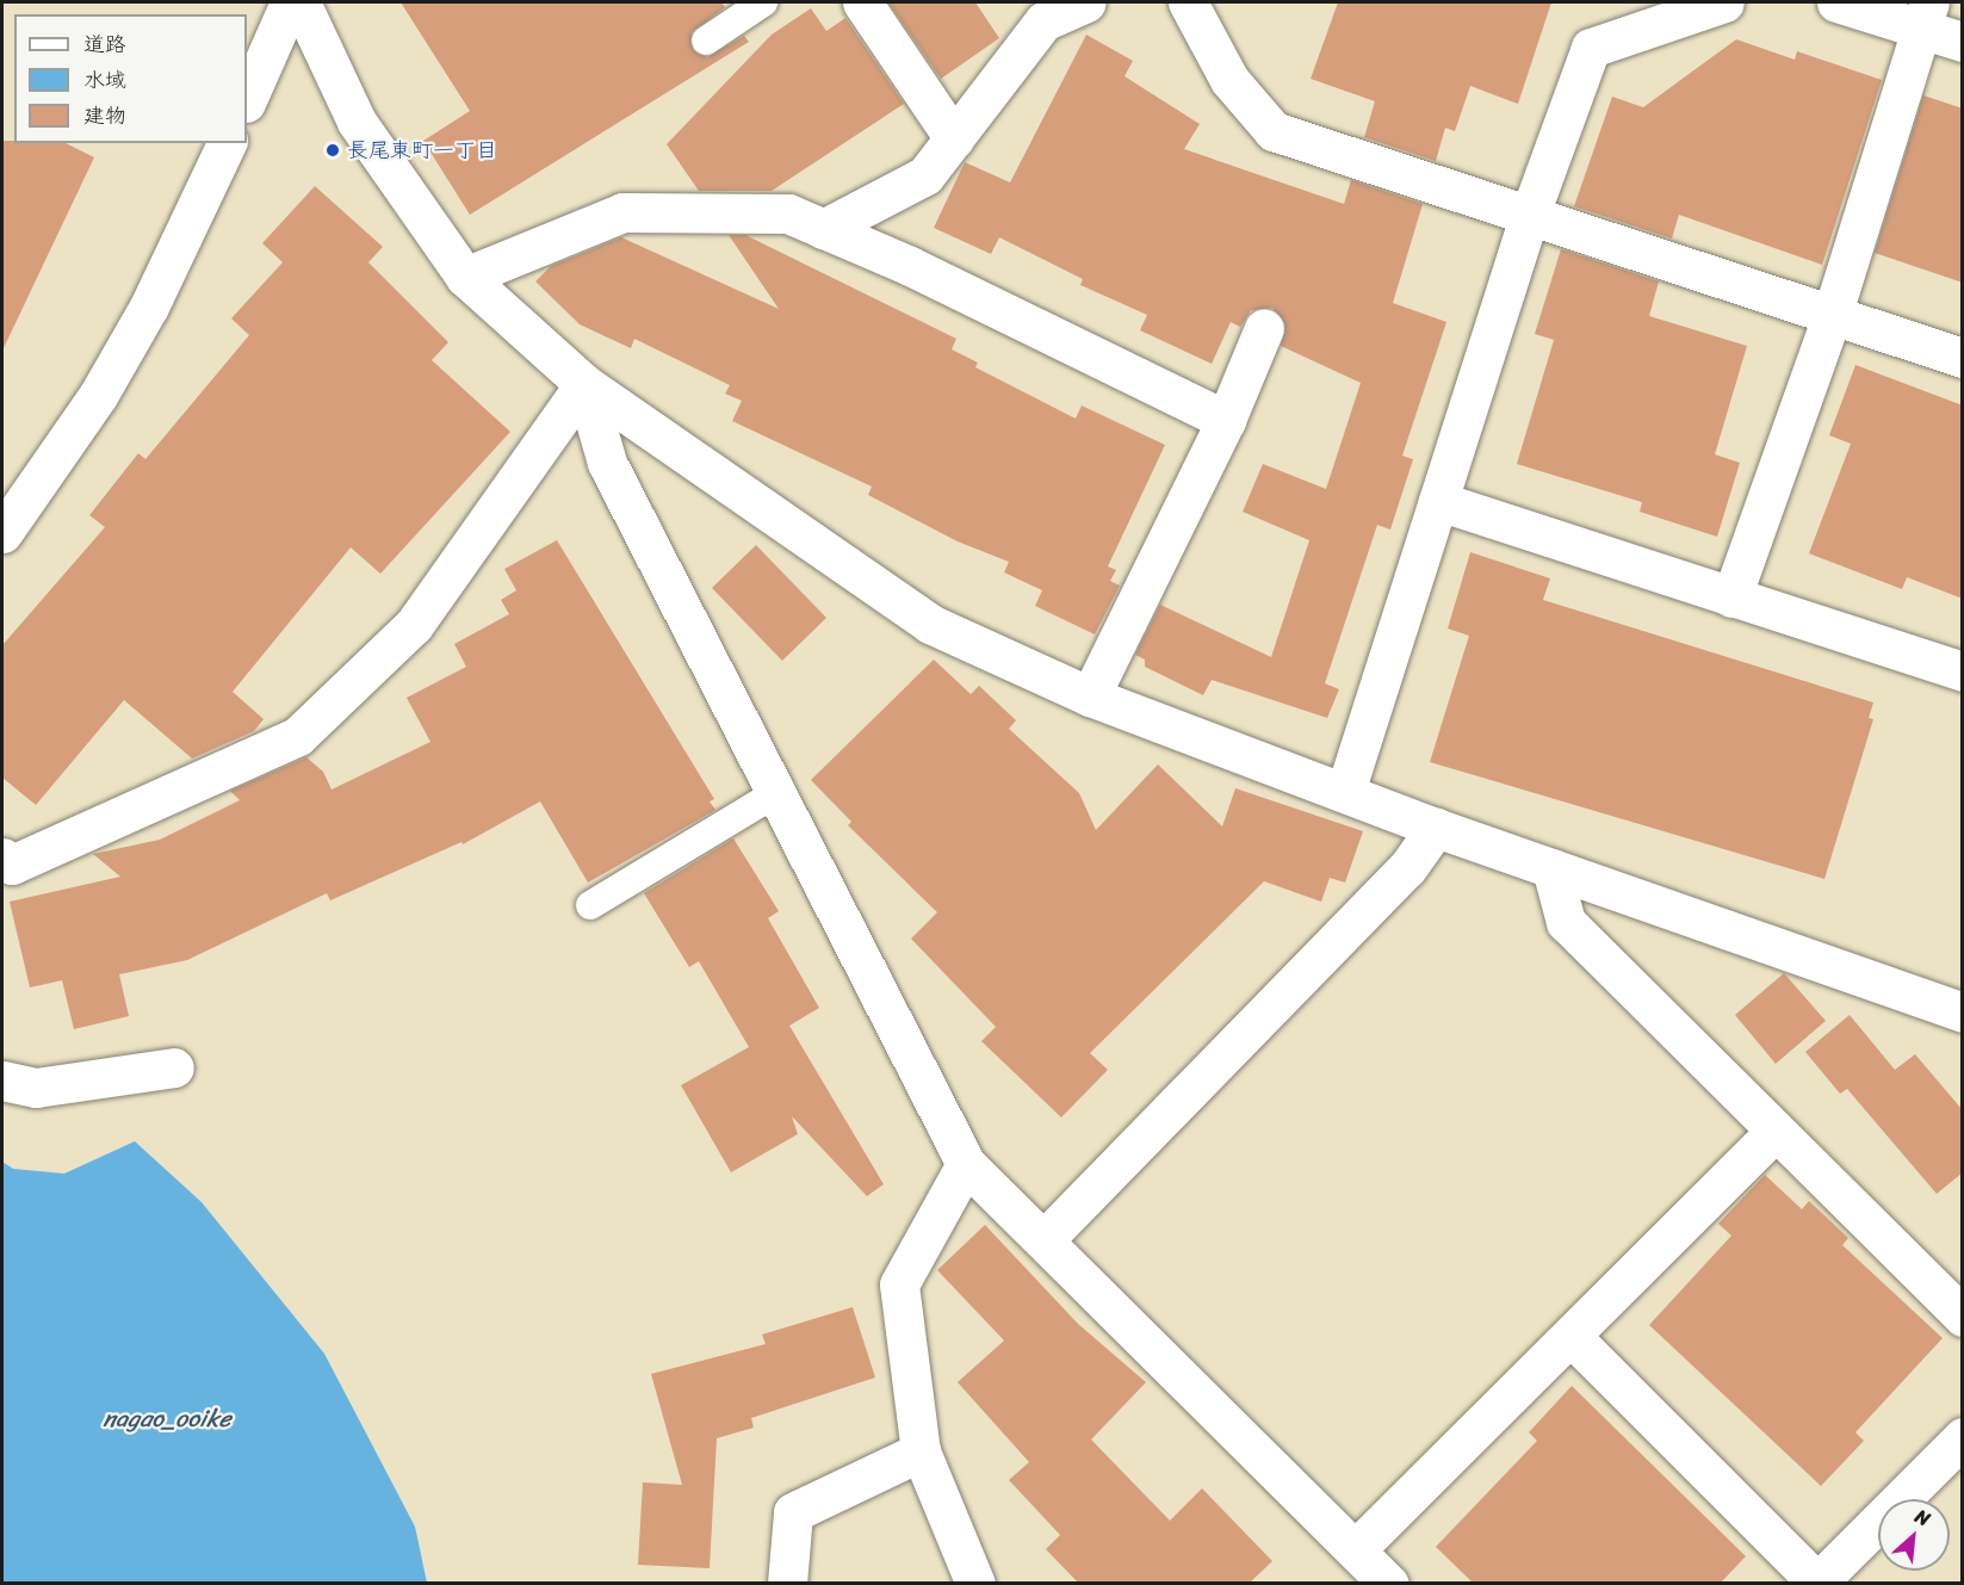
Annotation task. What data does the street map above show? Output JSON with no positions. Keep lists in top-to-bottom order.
{
  "water": ["nagao_ooike"],
  "places": ["長尾東町一丁目"],
  "legend": ["道路", "水域", "建物"],
  "north": "top right"
}
